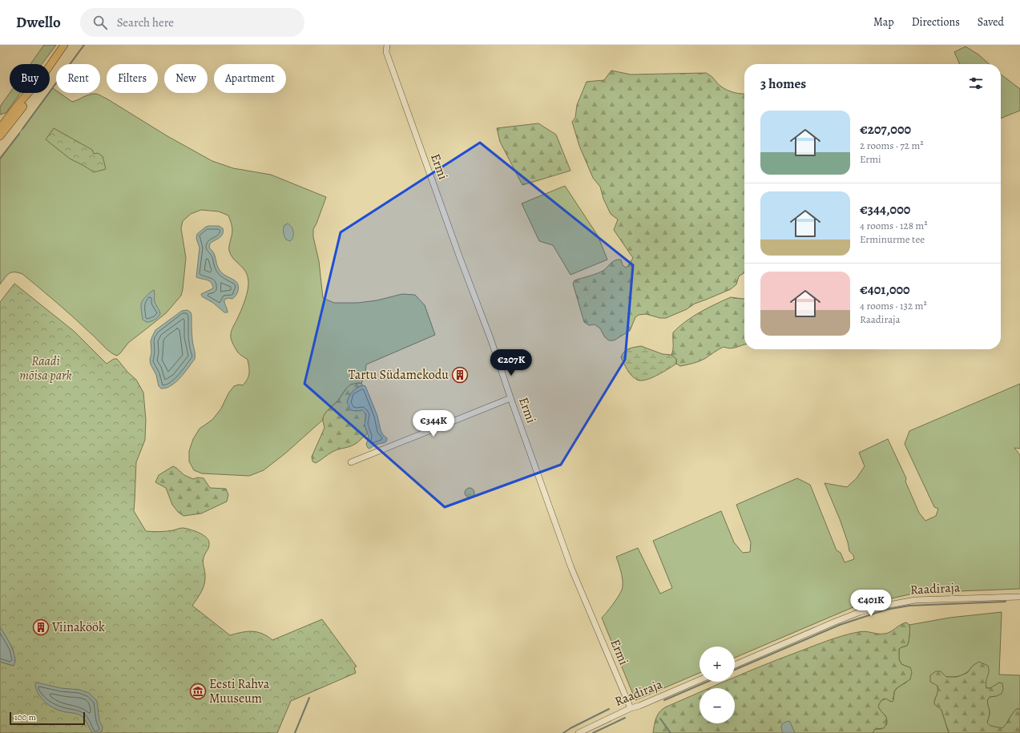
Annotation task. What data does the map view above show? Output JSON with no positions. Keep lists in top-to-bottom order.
{
  "streets": {
    "street": ["Ermi", "Raadiraja"]
  },
  "crossings": [
    ["Ermi", "Raadiraja"]
  ],
  "parks": ["Raadi mõisa park"],
  "places": {
    "building": ["Tartu Südamekodu", "Viinaköök"],
    "museum": ["Eesti Rahva Muuseum"]
  },
  "scale_bar": "100 m",
  "page": {
    "header": "Dwello",
    "search": "Search here",
    "nav": ["Map", "Directions", "Saved"],
    "chip": [
      "Buy",
      "Rent",
      "Filters",
      "New",
      "Apartment"
    ],
    "heading": "3 homes",
    "list": [
      {
        "name": "€207,000",
        "note": "2 rooms · 72 m² · Ermi"
      },
      {
        "name": "€344,000",
        "note": "4 rooms · 128 m² · Erminurme tee"
      },
      {
        "name": "€401,000",
        "note": "4 rooms · 132 m² · Raadiraja"
      }
    ],
    "price": ["€207K", "€344K", "€401K"],
    "map_buttons": ["+", "−"],
    "scale": "100 m"
  }
}
